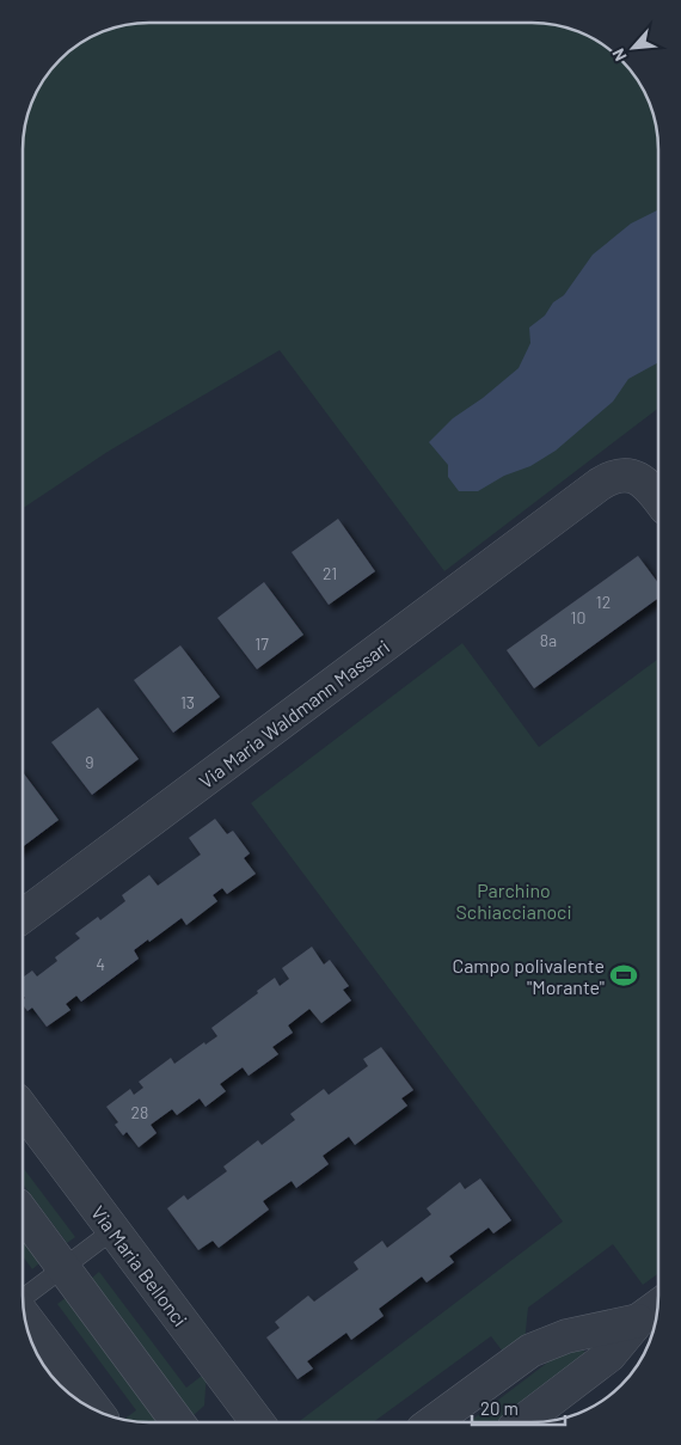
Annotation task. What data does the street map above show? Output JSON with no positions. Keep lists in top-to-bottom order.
{
  "streets": {
    "street": ["Via Maria Waldmann Massari", "Via Maria Bellonci"]
  },
  "parks": ["Parchino Schiaccianoci"],
  "places": {
    "sports": ["Campo polivalente \"Morante\""]
  },
  "house_numbers": [
    "21",
    "12",
    "10",
    "8a",
    "17",
    "13",
    "9",
    "4",
    "28"
  ],
  "scale_bar": "20 m",
  "north": "bottom left"
}
